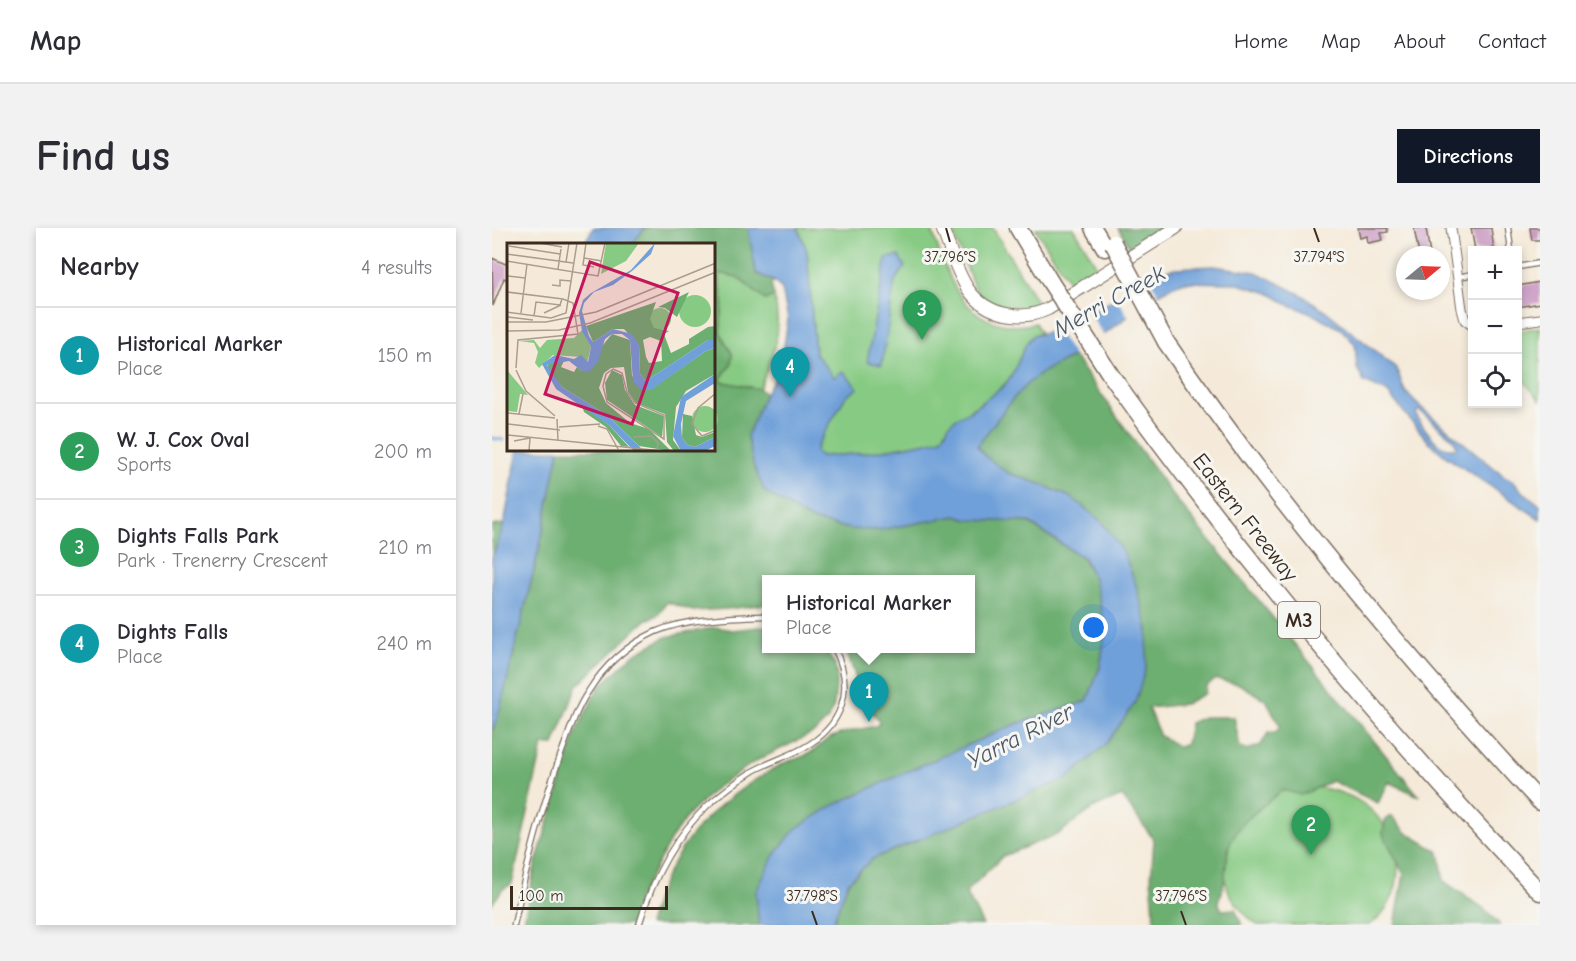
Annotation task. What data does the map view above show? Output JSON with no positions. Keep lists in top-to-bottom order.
{
  "streets": {
    "highway": ["Eastern Freeway", "M3"]
  },
  "water": ["Merri Creek", "Yarra River"],
  "scale_bar": "100 m",
  "north": "right",
  "page": {
    "header": "Map",
    "nav": [
      "Home",
      "Map",
      "About",
      "Contact"
    ],
    "buttons": "Directions",
    "title": "Find us",
    "heading": ["Nearby", "4 results"],
    "map_buttons": ["+", "−"],
    "pins": [
      "3",
      "4",
      "1",
      "2"
    ],
    "list": [
      {
        "mark": "1",
        "name": "Historical Marker",
        "note": "Place",
        "value": "150 m"
      },
      {
        "mark": "2",
        "name": "W. J. Cox Oval",
        "note": "Sports",
        "value": "200 m"
      },
      {
        "mark": "3",
        "name": "Dights Falls Park",
        "note": "Park · Trenerry Crescent",
        "value": "210 m"
      },
      {
        "mark": "4",
        "name": "Dights Falls",
        "note": "Place",
        "value": "240 m"
      }
    ],
    "popup": ["Historical Marker", "Place"],
    "scale": "100 m"
  },
  "coordinates": ["37.796°S", "37.794°S", "37.798°S"]
}
